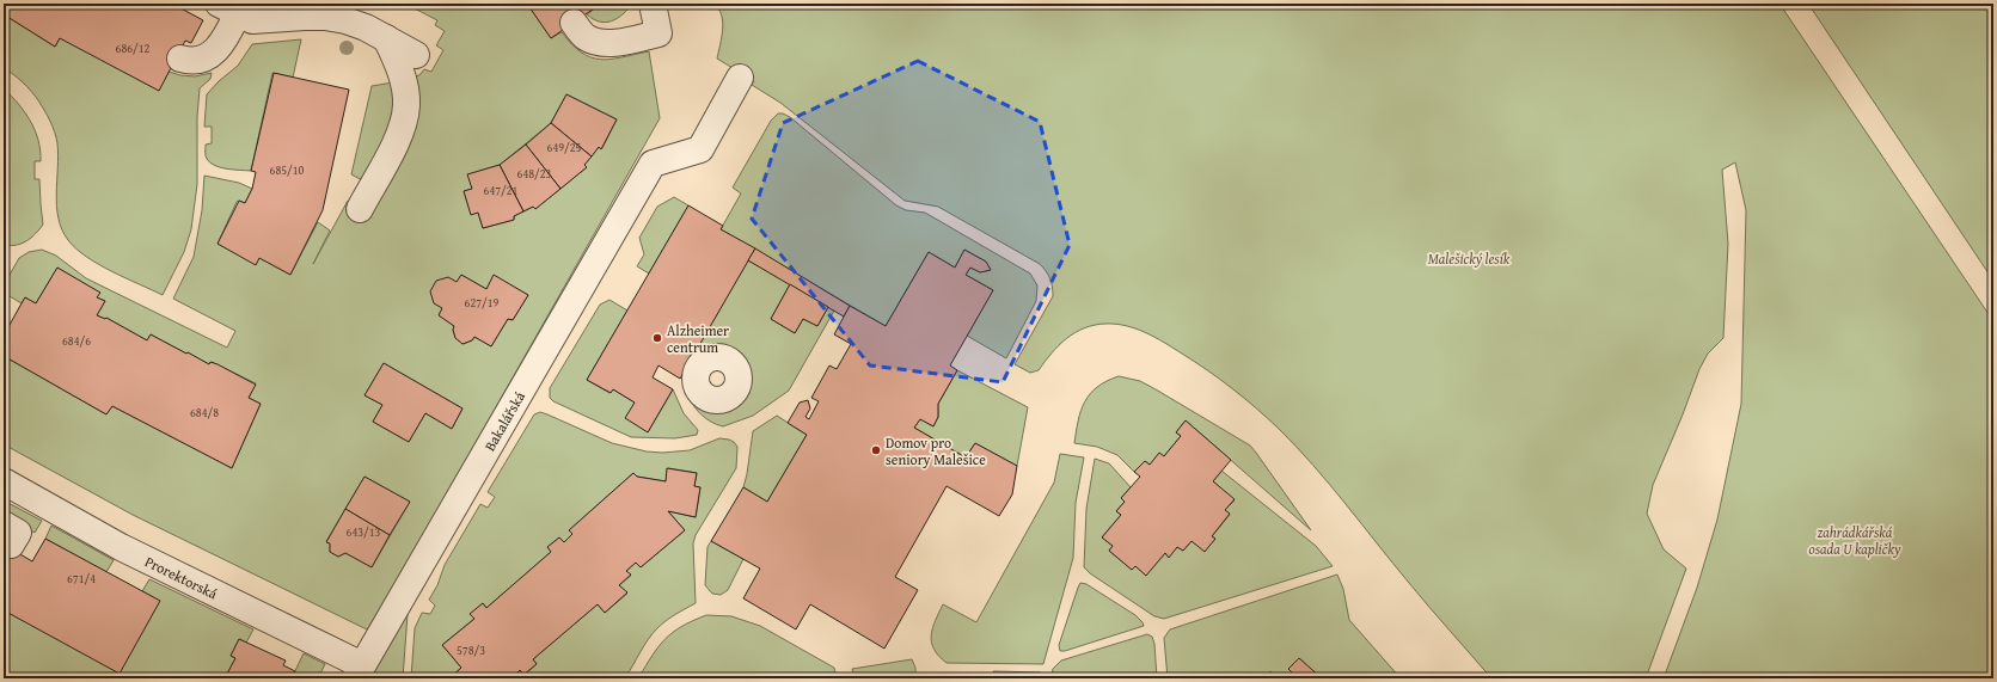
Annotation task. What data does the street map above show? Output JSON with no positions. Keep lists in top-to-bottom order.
{
  "streets": {
    "street": ["Bakalářská", "Prorektorská"]
  },
  "crossings": [
    ["Bakalářská", "Prorektorská"]
  ],
  "parks": ["Malešický lesík", "zahrádkářská osada U kapličky"],
  "places": ["Alzheimer centrum", "Domov pro seniory Malešice"],
  "house_numbers": [
    "686/12",
    "649/25",
    "685/10",
    "648/23",
    "647/21",
    "627/19",
    "684/6",
    "684/8",
    "643/13",
    "671/4",
    "578/3"
  ]
}
